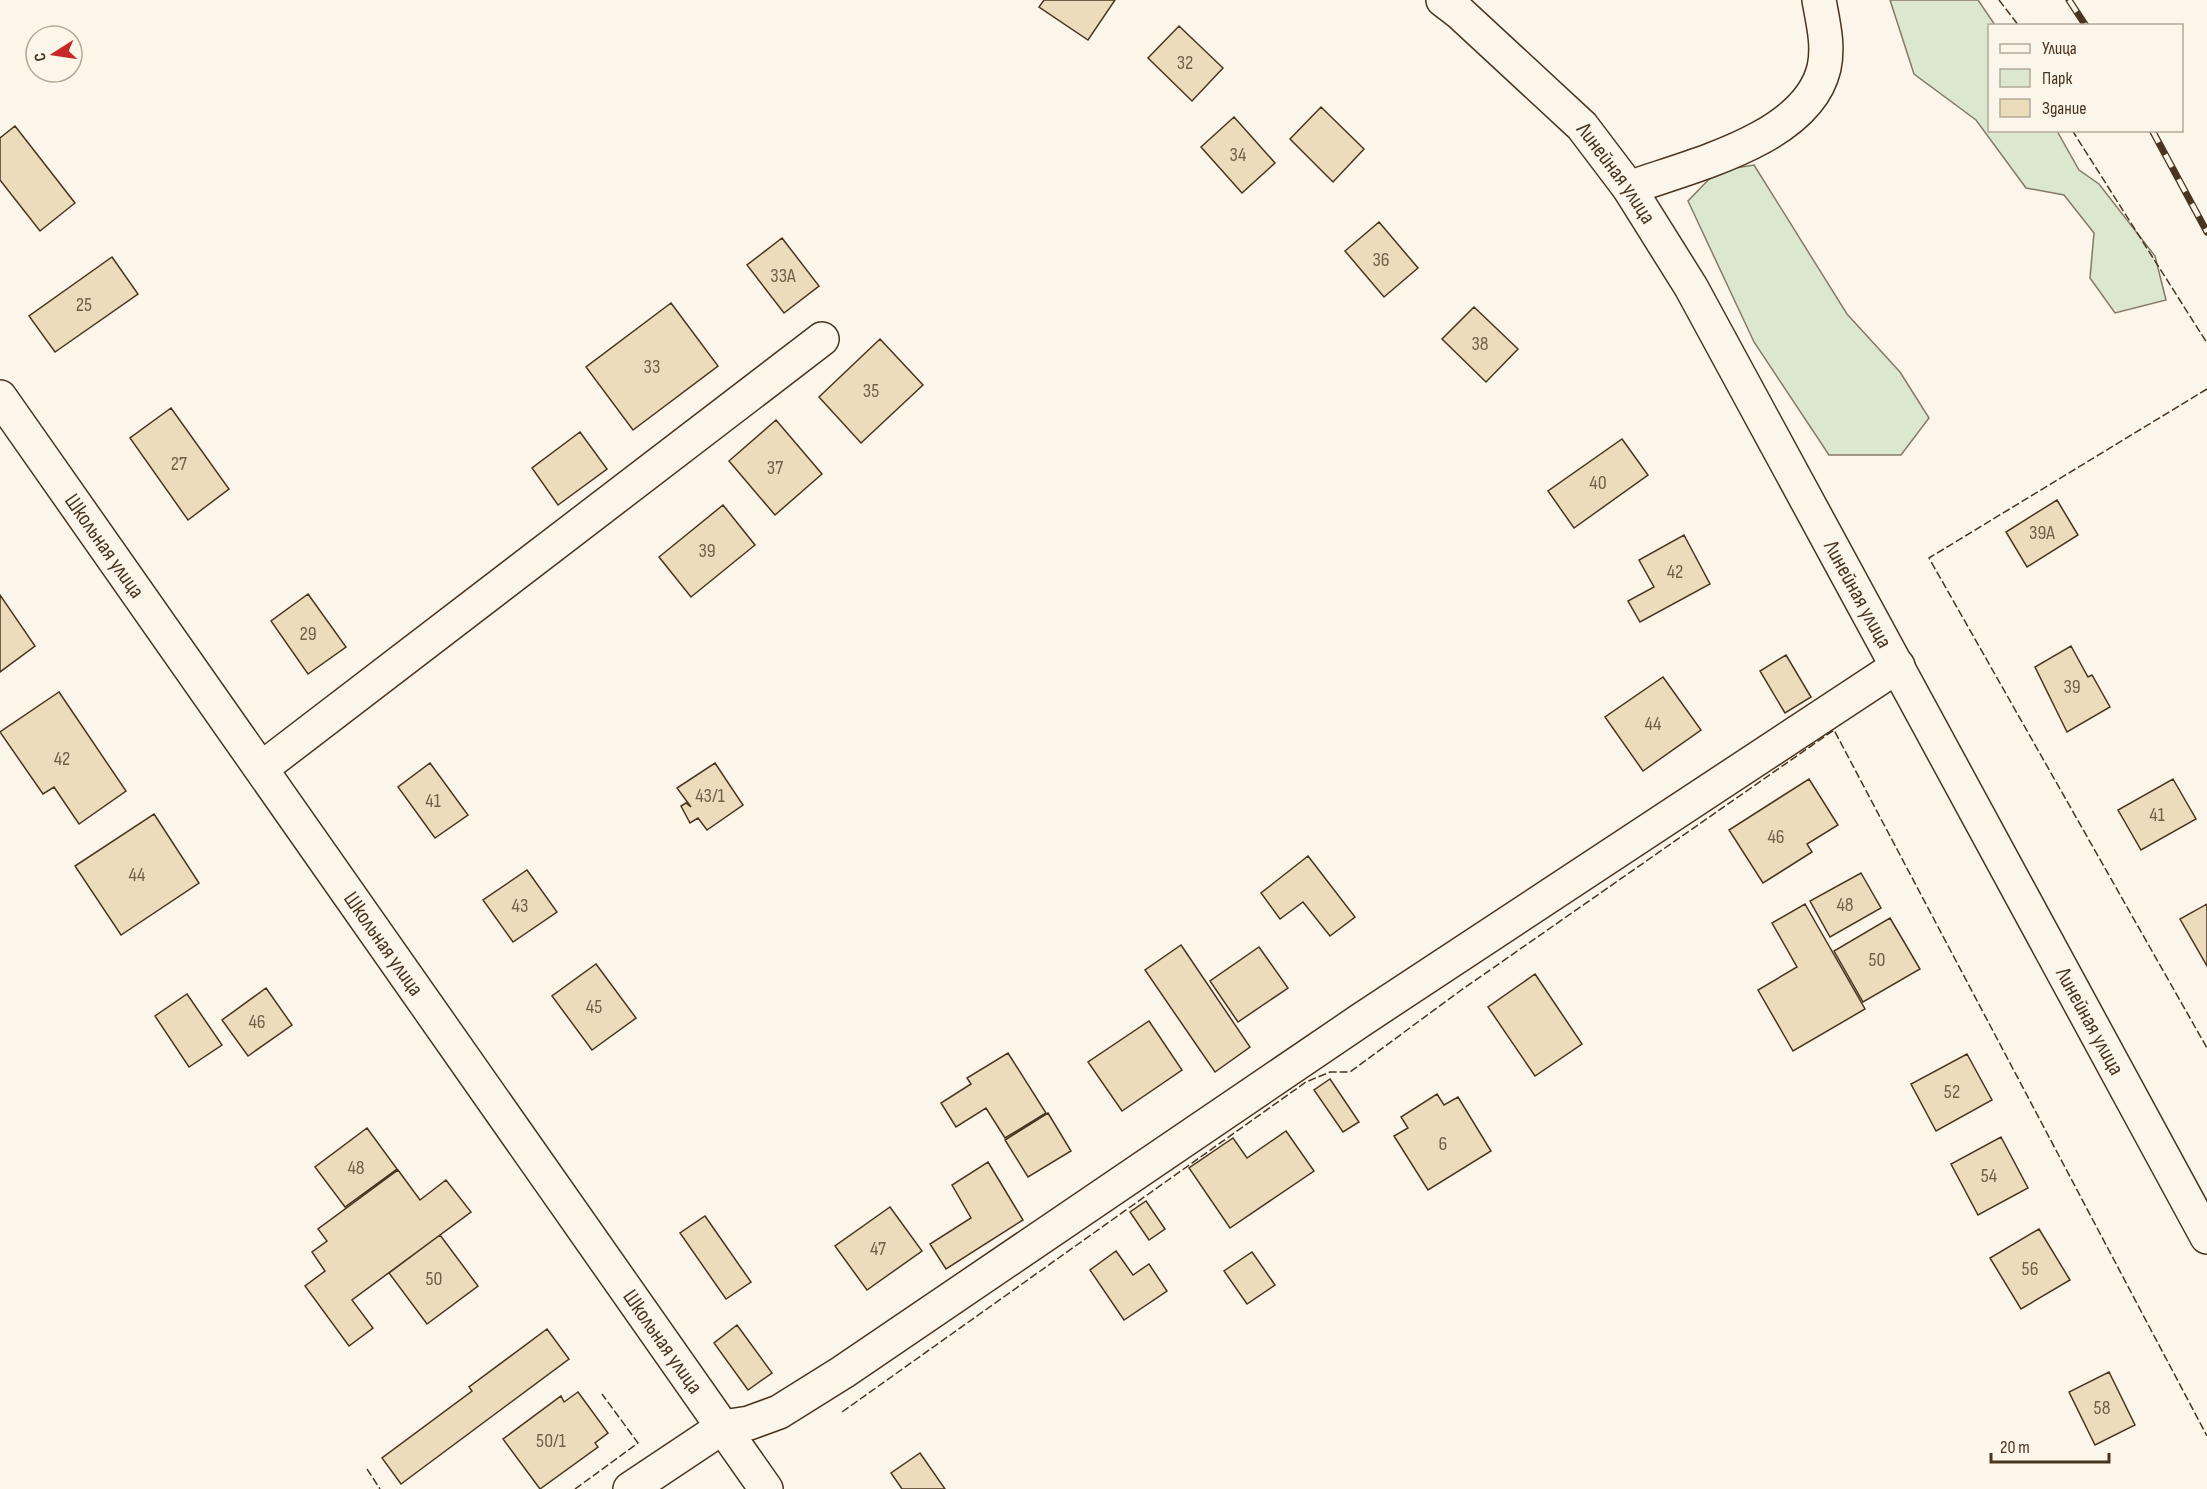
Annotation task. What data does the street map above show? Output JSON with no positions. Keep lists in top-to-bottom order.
{
  "streets": {
    "street": ["Линейная улица", "Школьная улица"]
  },
  "house_numbers": [
    "32",
    "34",
    "36",
    "33А",
    "25",
    "38",
    "33",
    "35",
    "27",
    "37",
    "40",
    "39А",
    "39",
    "42",
    "29",
    "39",
    "44",
    "42",
    "43/1",
    "41",
    "41",
    "46",
    "44",
    "48",
    "43",
    "50",
    "45",
    "46",
    "52",
    "6",
    "48",
    "54",
    "47",
    "56",
    "50",
    "58",
    "50/1"
  ],
  "legend": ["Улица", "Парк", "Здание"],
  "scale_bar": "20 m",
  "north": "left"
}
